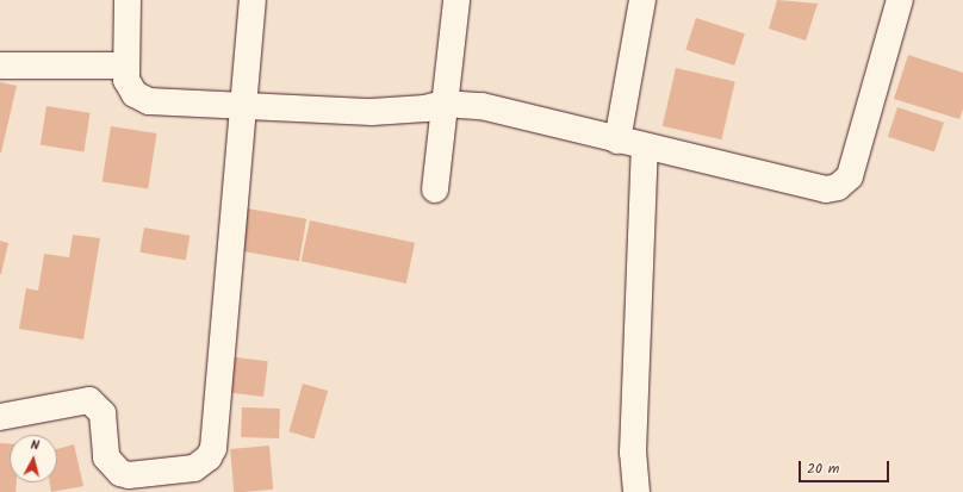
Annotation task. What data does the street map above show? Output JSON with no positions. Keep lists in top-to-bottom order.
{
  "scale_bar": "20 m",
  "north": "top"
}
